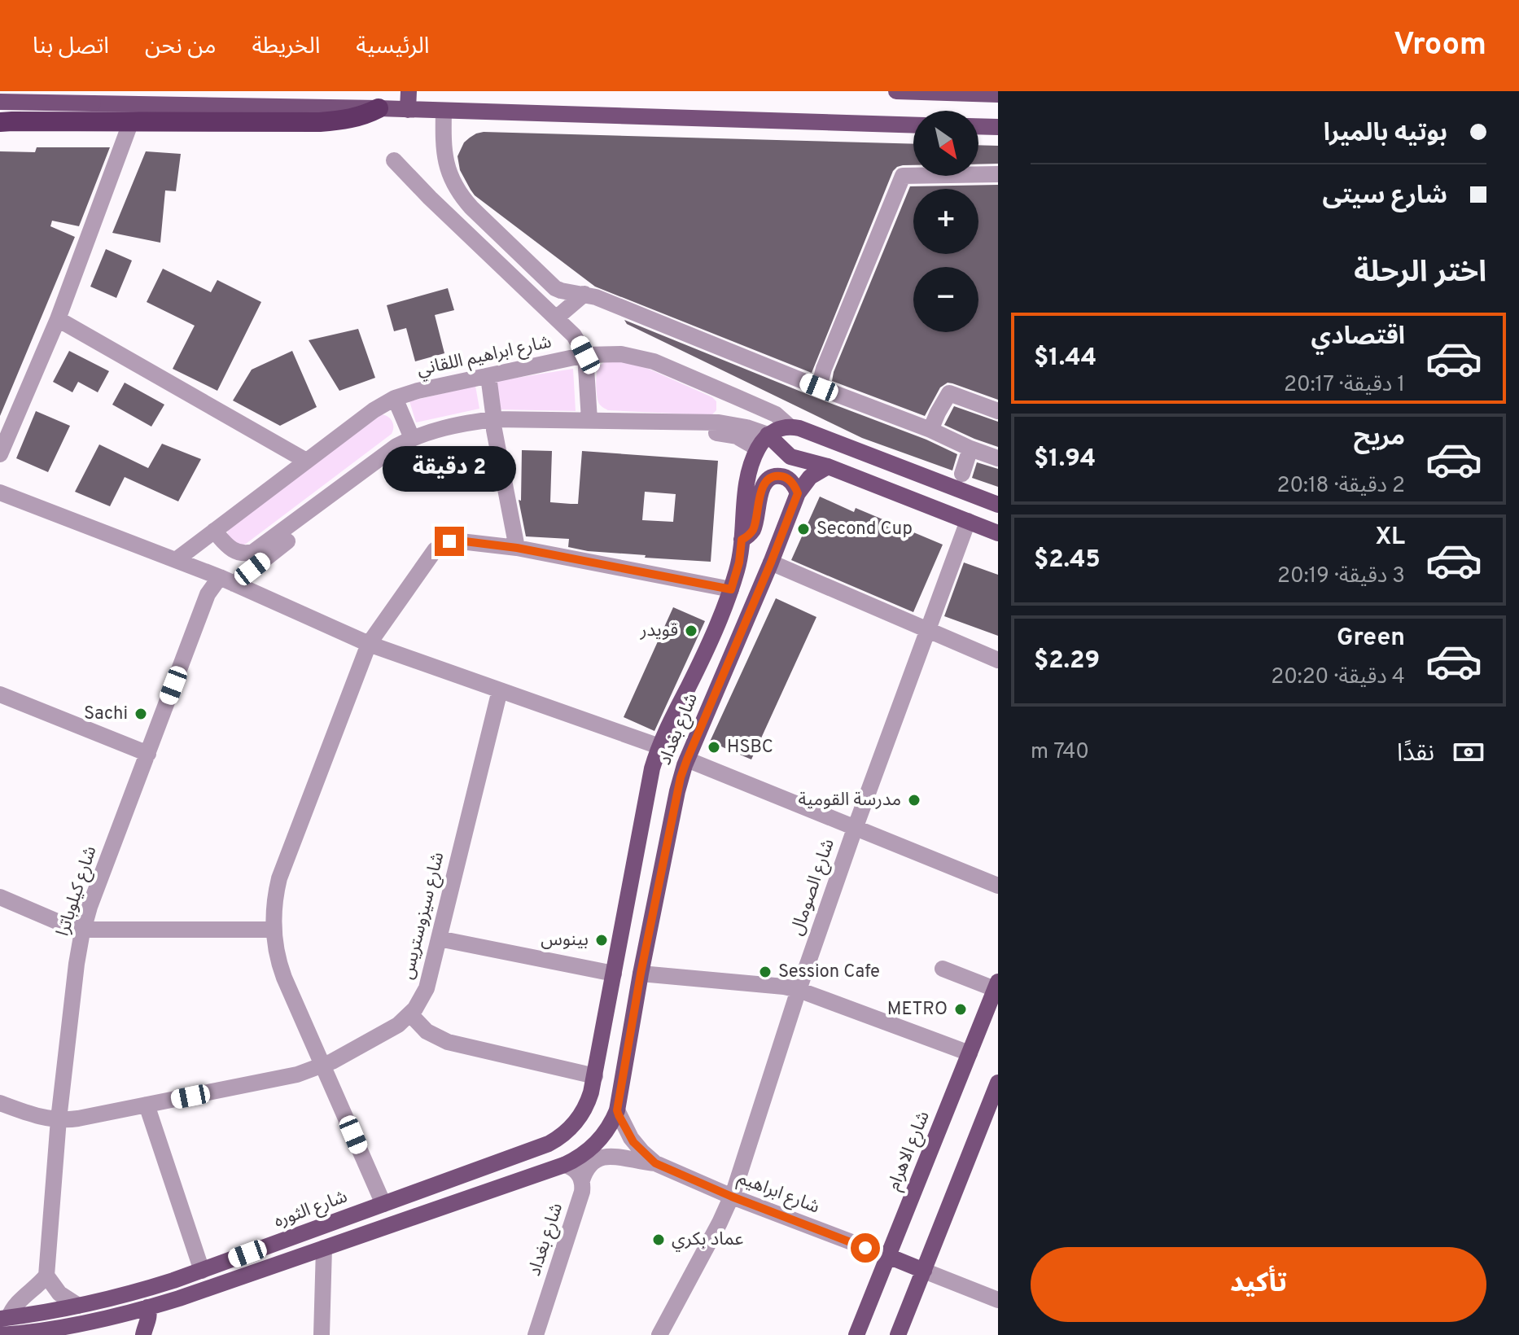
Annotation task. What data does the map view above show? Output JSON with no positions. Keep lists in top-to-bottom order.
{
  "streets": {
    "main road": [
      "شارع ابراهيم اللقاني",
      "شارع بغداد",
      "شارع الاهرام",
      "شارع الثوره"
    ],
    "street": [
      "شارع الصومال",
      "شارع كيلوباترا",
      "شارع سيزوستريس",
      "شارع ابراهيم"
    ]
  },
  "crossings": [
    ["شارع بغداد", "شارع ابراهيم"],
    ["شارع بغداد", "شارع الثوره"],
    ["شارع الصومال", "شارع ابراهيم"],
    ["شارع كيلوباترا", "شارع سيزوستريس"],
    ["شارع الاهرام", "شارع ابراهيم"]
  ],
  "places": [
    "Second Cup",
    "قويدر",
    "Sachi",
    "HSBC",
    "مدرسة القومية",
    "بينوس",
    "Session Cafe",
    "METRO",
    "عماد بكري"
  ],
  "north": "bottom right",
  "page": {
    "header": "Vroom",
    "nav": [
      "الرئيسية",
      "الخريطة",
      "من نحن",
      "اتصل بنا"
    ],
    "banner": ["بوتيه بالميرا", "شارع سيتى"],
    "map_buttons": ["+", "−"],
    "heading": "اختر الرحلة",
    "list": [
      {
        "name": "اقتصادي",
        "note": "1 دقيقة · 20:17",
        "value": "$1.44"
      },
      {
        "name": "مريح",
        "note": "2 دقيقة · 20:18",
        "value": "$1.94"
      },
      {
        "name": "XL",
        "note": "3 دقيقة · 20:19",
        "value": "$2.45"
      },
      {
        "name": "Green",
        "note": "4 دقيقة · 20:20",
        "value": "$2.29"
      }
    ],
    "bubble": "2 دقيقة",
    "pay": ["نقدًا", "740 m"],
    "buttons": "تأكيد"
  }
}
